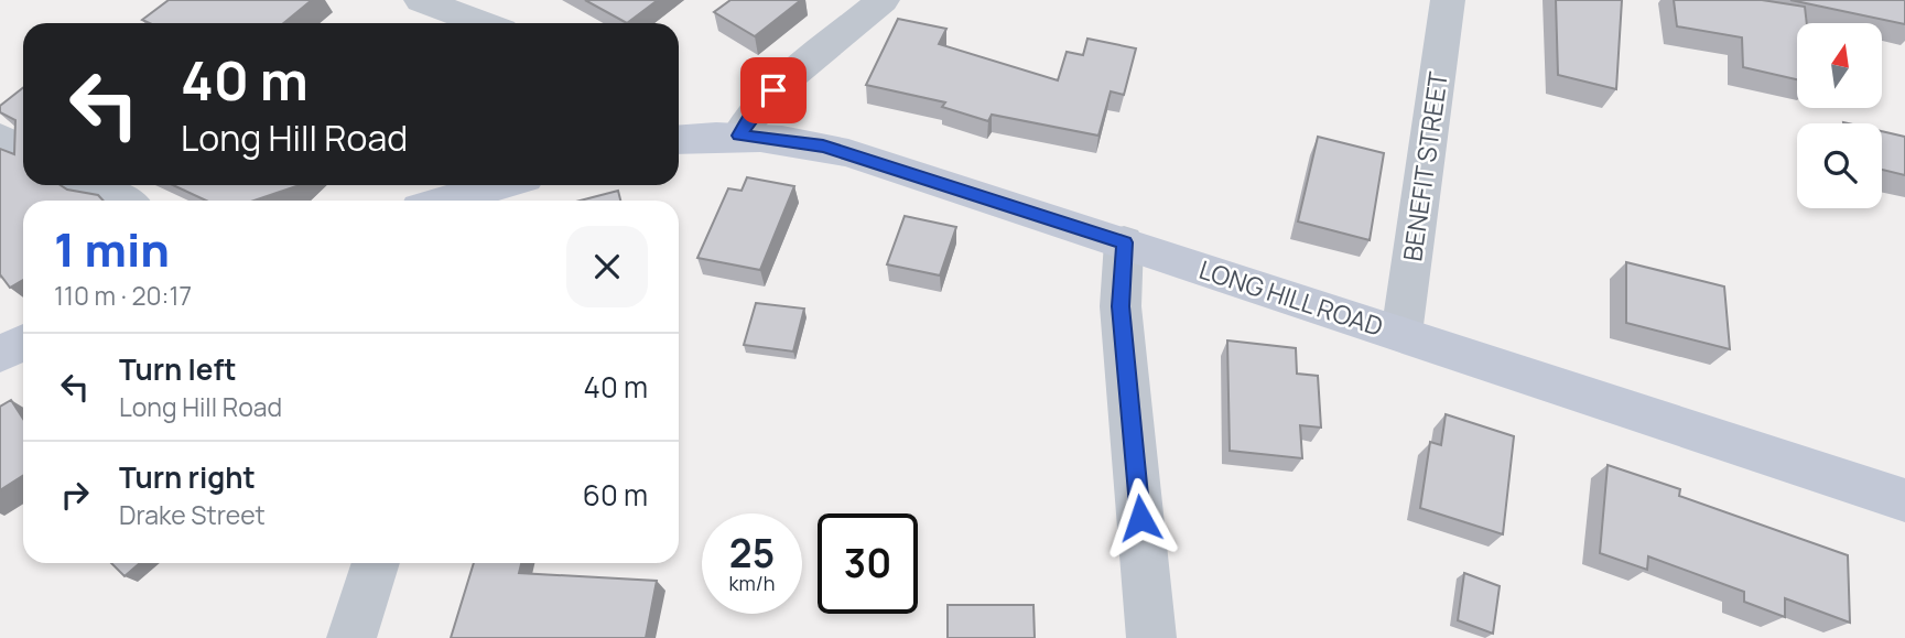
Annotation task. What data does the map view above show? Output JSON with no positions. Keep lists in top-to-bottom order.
{
  "streets": {
    "main road": ["LONG HILL ROAD"],
    "street": ["BENEFIT STREET"]
  },
  "crossings": [
    ["BENEFIT STREET", "LONG HILL ROAD"]
  ],
  "north": "top",
  "page": {
    "turn": ["40 m", "Long Hill Road"],
    "heading": ["1 min", "110 m · 20:17"],
    "list": [
      {
        "name": "Turn left",
        "note": "Long Hill Road",
        "value": "40 m"
      },
      {
        "name": "Turn right",
        "note": "Drake Street",
        "value": "60 m"
      }
    ],
    "speed": "25 km/h",
    "limit": "30"
  }
}
